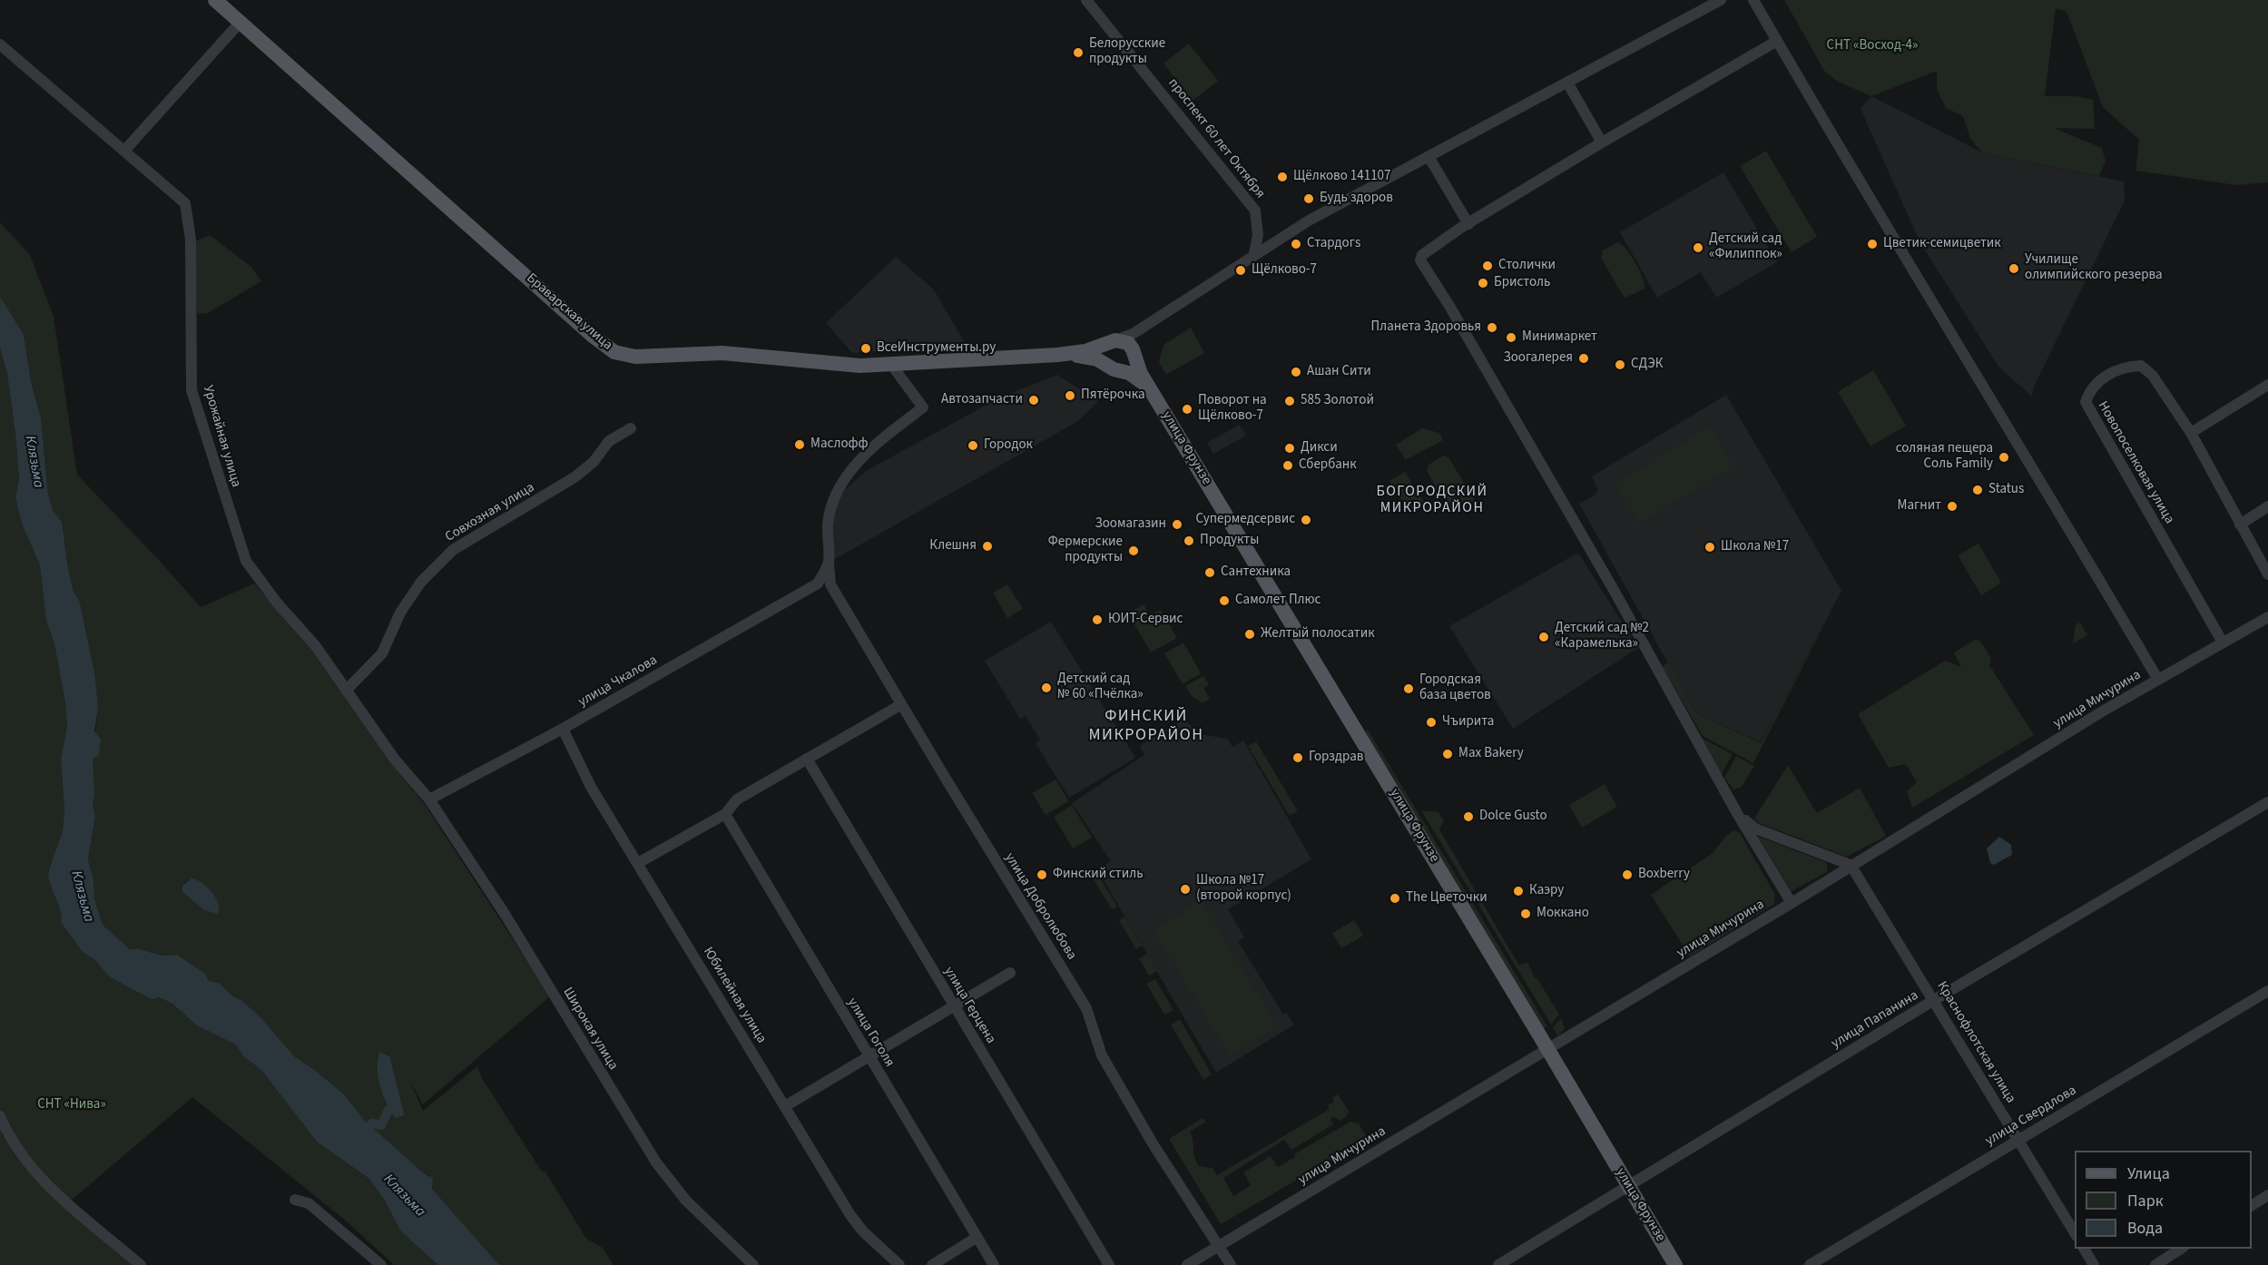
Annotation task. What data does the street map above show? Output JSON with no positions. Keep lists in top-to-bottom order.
{
  "streets": {
    "main road": ["Браварская улица", "улица Фрунзе"],
    "street": [
      "проспект 60 лет Октября",
      "Урожайная улица",
      "Новопоселковая улица",
      "Совхозная улица",
      "улица Чкалова",
      "улица Мичурина",
      "улица Добролюбова",
      "Юбилейная улица",
      "улица Герцена",
      "улица Папанина",
      "Широкая улица",
      "улица Гоголя",
      "Краснофлотская улица",
      "улица Свердлова"
    ]
  },
  "crossings": [
    ["Браварская улица", "улица Добролюбова"],
    ["Урожайная улица", "Совхозная улица"],
    ["Урожайная улица", "улица Чкалова"],
    ["Урожайная улица", "Широкая улица"],
    ["улица Фрунзе", "улица Мичурина"],
    ["улица Фрунзе", "улица Папанина"],
    ["Новопоселковая улица", "улица Мичурина"],
    ["улица Чкалова", "улица Добролюбова"],
    ["улица Чкалова", "Юбилейная улица"],
    ["улица Чкалова", "Широкая улица"],
    ["улица Мичурина", "улица Добролюбова"],
    ["улица Мичурина", "Краснофлотская улица"],
    ["улица Папанина", "Краснофлотская улица"],
    ["Краснофлотская улица", "улица Свердлова"]
  ],
  "districts": ["БОГОРОДСКИЙ МИКРОРАЙОН", "ФИНСКИЙ МИКРОРАЙОН"],
  "water": ["Клязьма"],
  "parks": ["СНТ «Восход-4»", "СНТ «Нива»"],
  "places": [
    "Белорусские продукты",
    "Щёлково 141107",
    "Будь здоров",
    "Стардогs",
    "Цветик-семицветик",
    "Детский сад «Филиппок»",
    "Столички",
    "Училище олимпийского резерва",
    "Щёлково-7",
    "Бристоль",
    "Планета Здоровья",
    "Минимаркет",
    "ВсеИнструменты.ру",
    "Зоогалерея",
    "СДЭК",
    "Ашан Сити",
    "Пятёрочка",
    "Автозапчасти",
    "585 Золотой",
    "Поворот на Щёлково-7",
    "Маслофф",
    "Городок",
    "Дикси",
    "соляная пещера Соль Family",
    "Сбербанк",
    "Status",
    "Магнит",
    "Супермедсервис",
    "Зоомагазин",
    "Продукты",
    "Клешня",
    "Школа №17",
    "Фермерские продукты",
    "Сантехника",
    "Самолет Плюс",
    "ЮИТ-Сервис",
    "Желтый полосатик",
    "Детский сад №2 «Карамелька»",
    "Детский сад № 60 «Пчёлка»",
    "Городская база цветов",
    "Чъирита",
    "Max Bakery",
    "Горздрав",
    "Dolce Gusto",
    "Финский стиль",
    "Boxberry",
    "Школа №17 (второй корпус)",
    "Каэру",
    "The Цветочки",
    "Моккано"
  ],
  "legend": ["Улица", "Парк", "Вода"]
}
